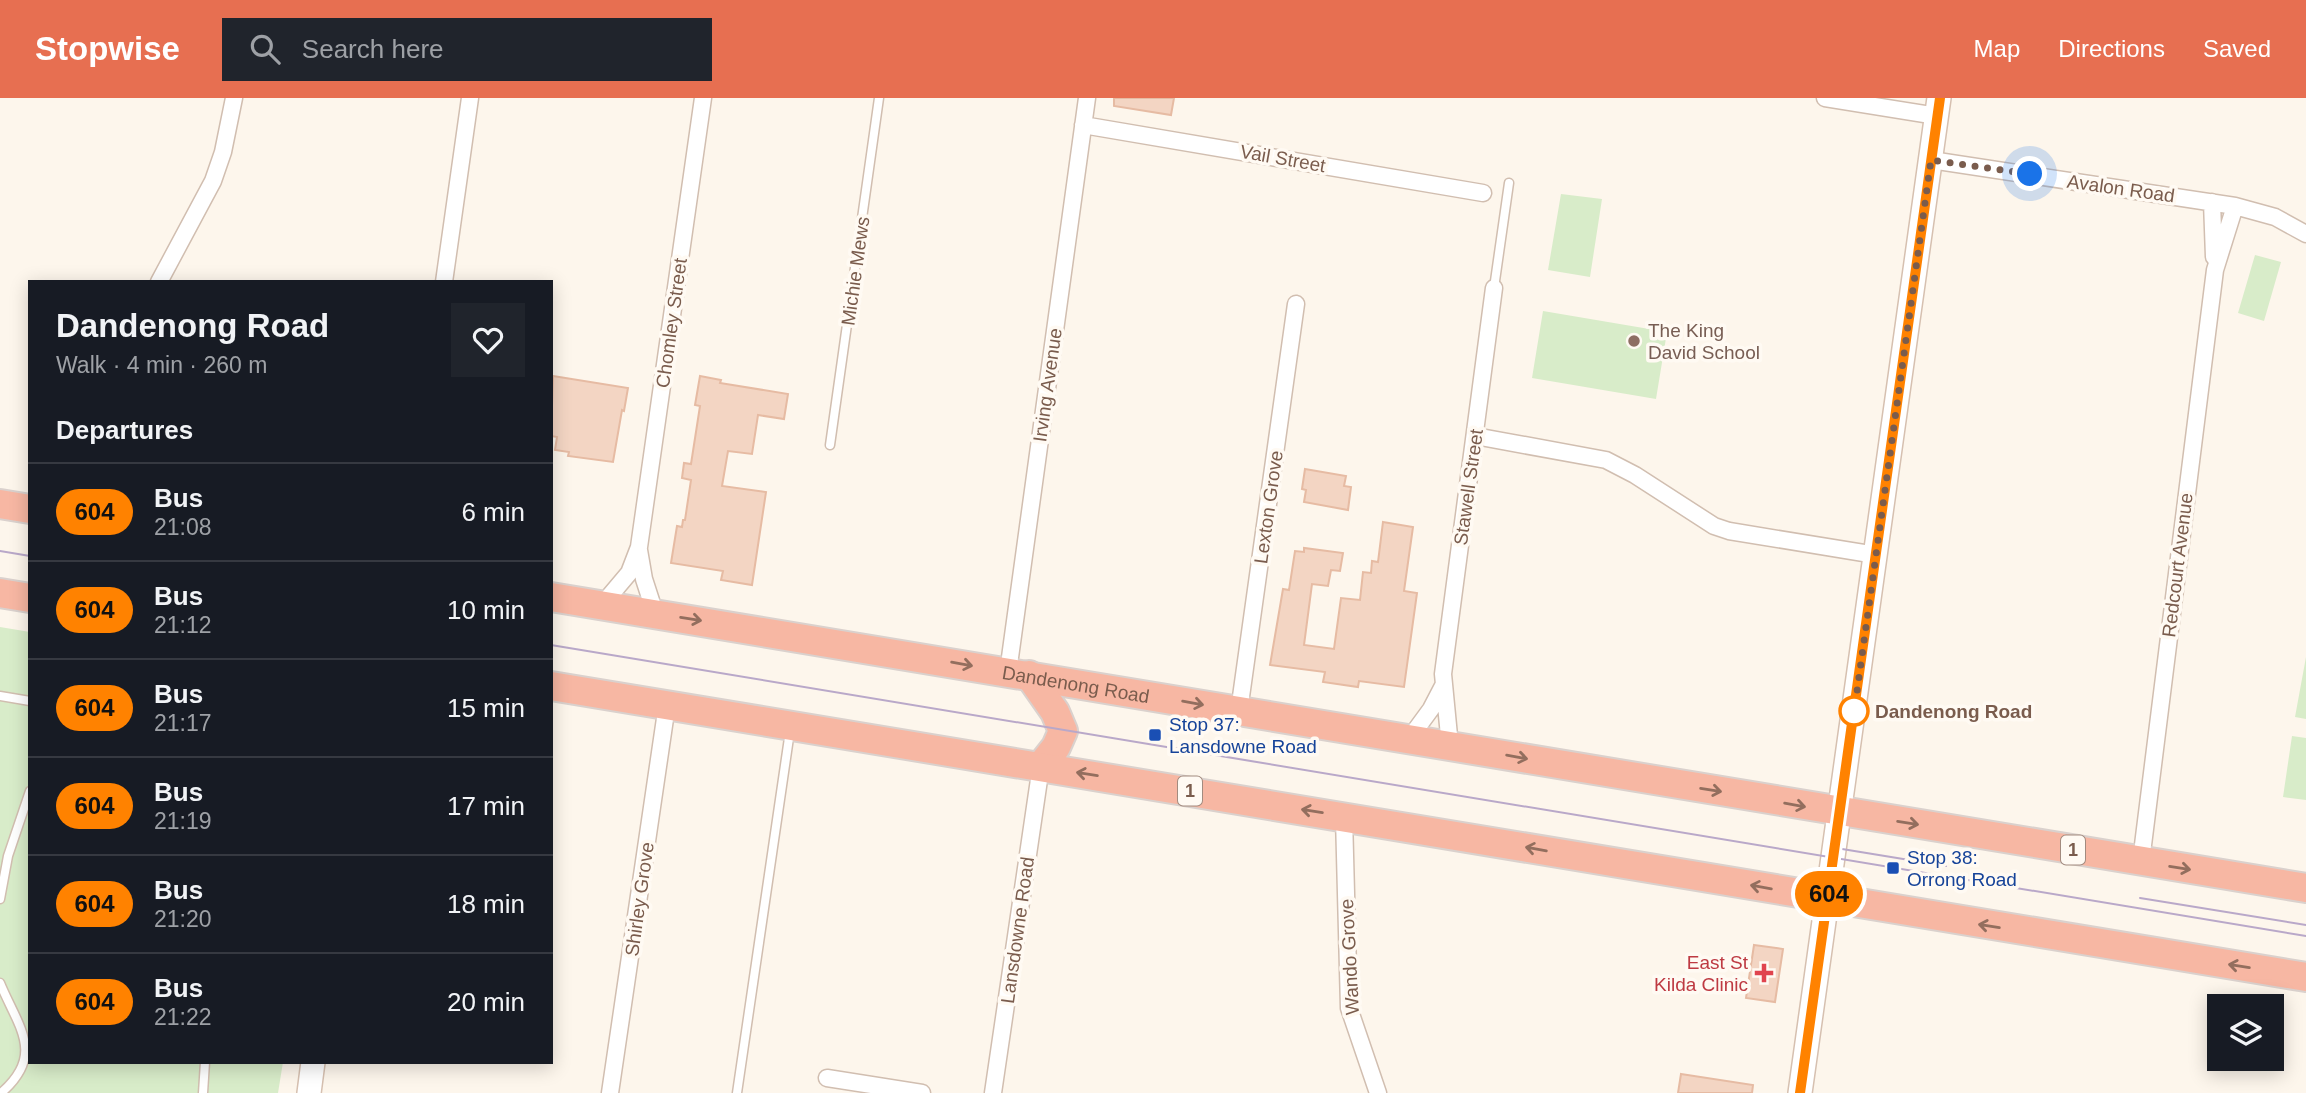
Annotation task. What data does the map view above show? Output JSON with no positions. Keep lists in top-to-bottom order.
{
  "streets": {
    "highway": ["Dandenong Road", "1"],
    "street": [
      "Vail Street",
      "Avalon Road",
      "Chomley Street",
      "Irving Avenue",
      "Stawell Street",
      "Lexton Grove",
      "Redcourt Avenue",
      "Shirley Grove",
      "Lansdowne Road",
      "Wando Grove"
    ],
    "lane": ["Michie Mews"]
  },
  "crossings": [
    ["Vail Street", "Irving Avenue"],
    ["Avalon Road", "Redcourt Avenue"],
    ["Chomley Street", "Dandenong Road"],
    ["Irving Avenue", "Dandenong Road"],
    ["Stawell Street", "Dandenong Road"],
    ["Lexton Grove", "Dandenong Road"],
    ["Redcourt Avenue", "Dandenong Road"],
    ["1", "Shirley Grove"],
    ["1", "Lansdowne Road"],
    ["1", "Wando Grove"]
  ],
  "places": {
    "other": ["The King David School", "Dandenong Road"],
    "transit": ["Stop 37: Lansdowne Road", "Stop 38: Orrong Road"],
    "health": ["East St Kilda Clinic"]
  },
  "lines": ["bus line 604"],
  "page": {
    "header": "Stopwise",
    "search": "Search here",
    "nav": ["Map", "Directions", "Saved"],
    "on_map": "604",
    "heading": [
      ["Dandenong Road", "Walk · 4 min · 260 m"],
      "Departures"
    ],
    "list": [
      {
        "mark": "604",
        "name": "Bus",
        "note": "21:08",
        "value": "6 min"
      },
      {
        "mark": "604",
        "name": "Bus",
        "note": "21:12",
        "value": "10 min"
      },
      {
        "mark": "604",
        "name": "Bus",
        "note": "21:17",
        "value": "15 min"
      },
      {
        "mark": "604",
        "name": "Bus",
        "note": "21:19",
        "value": "17 min"
      },
      {
        "mark": "604",
        "name": "Bus",
        "note": "21:20",
        "value": "18 min"
      },
      {
        "mark": "604",
        "name": "Bus",
        "note": "21:22",
        "value": "20 min"
      }
    ]
  }
}
